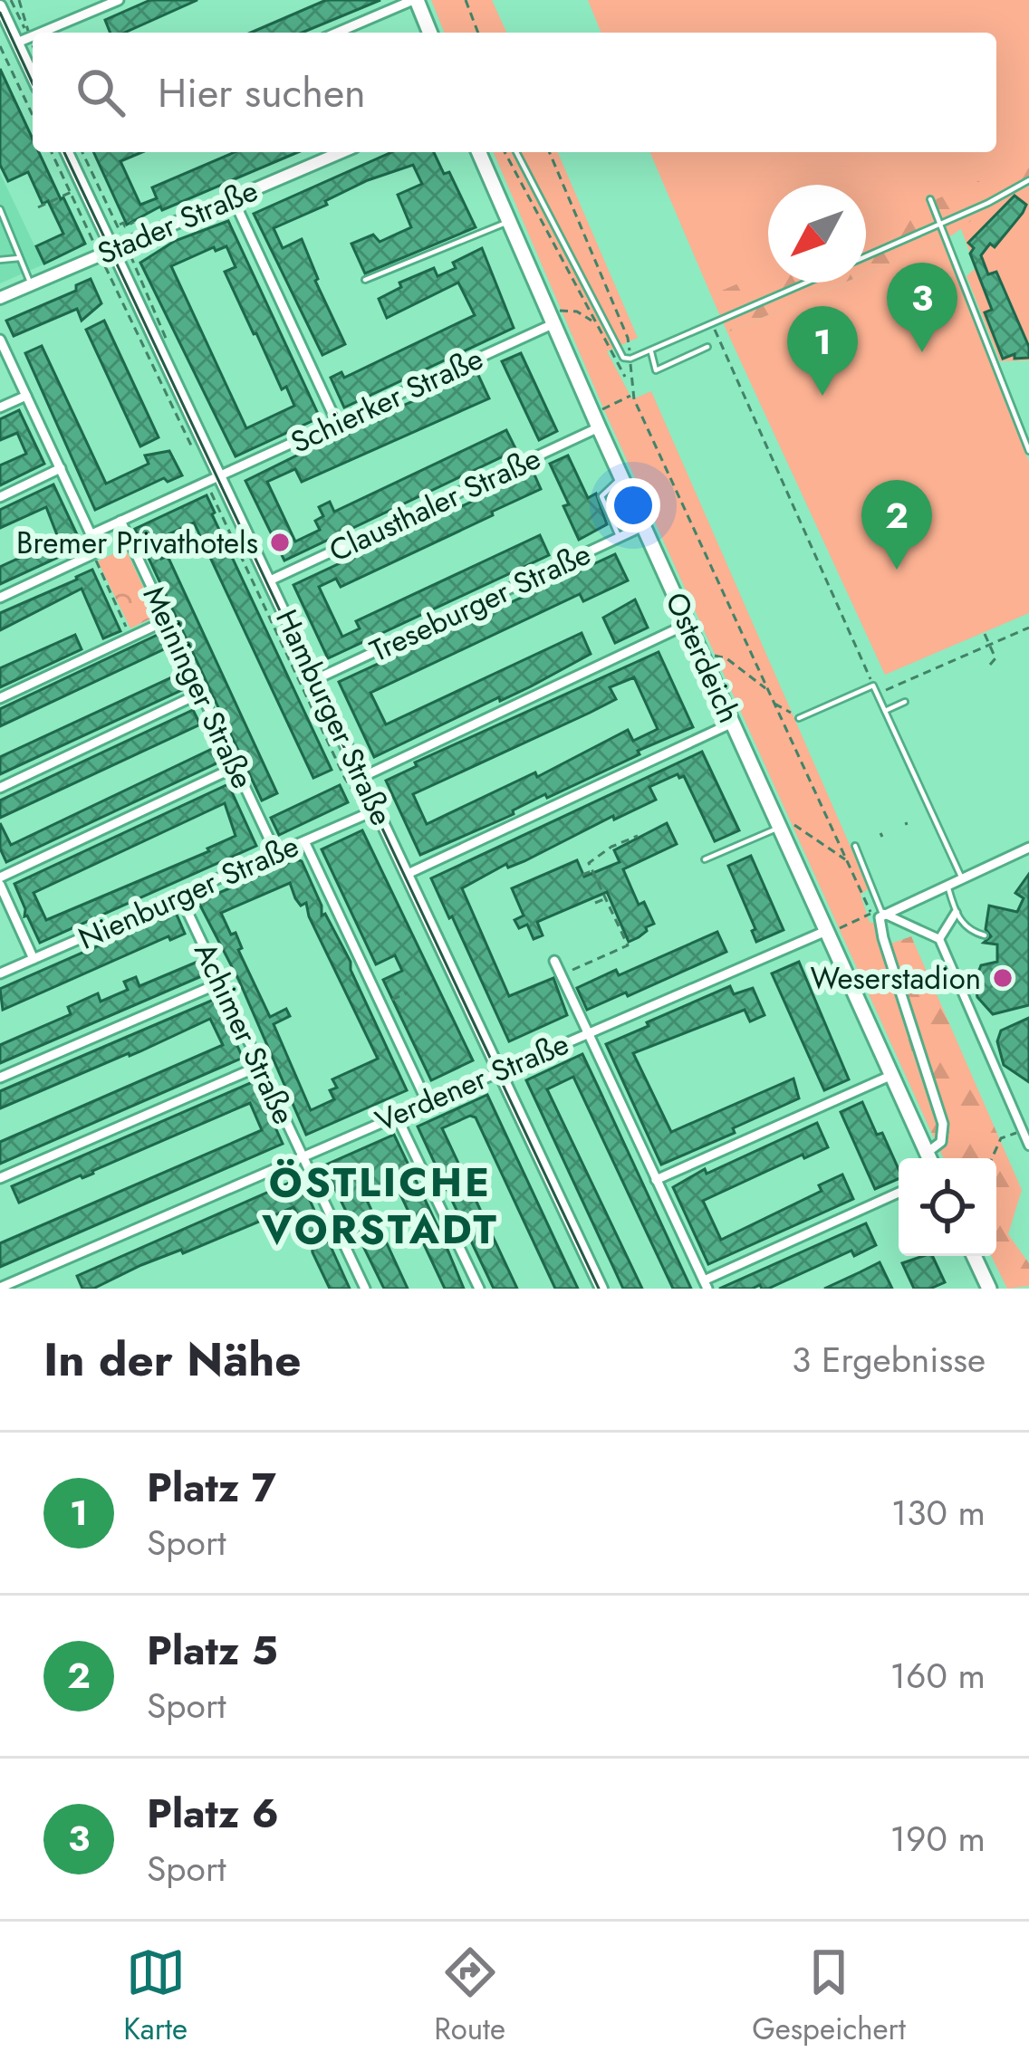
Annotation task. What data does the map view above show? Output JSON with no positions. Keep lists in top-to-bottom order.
{
  "streets": {
    "main road": ["Osterdeich"],
    "street": [
      "Stader Straße",
      "Schierker Straße",
      "Clausthaler Straße",
      "Treseburger Straße",
      "Meininger Straße",
      "Hamburger Straße",
      "Nienburger Straße",
      "Achimer Straße",
      "Verdener Straße"
    ]
  },
  "crossings": [
    ["Stader Straße", "Hamburger Straße"],
    ["Schierker Straße", "Osterdeich"],
    ["Schierker Straße", "Meininger Straße"],
    ["Schierker Straße", "Hamburger Straße"],
    ["Clausthaler Straße", "Osterdeich"],
    ["Clausthaler Straße", "Hamburger Straße"],
    ["Treseburger Straße", "Osterdeich"],
    ["Treseburger Straße", "Hamburger Straße"],
    ["Osterdeich", "Verdener Straße"],
    ["Meininger Straße", "Nienburger Straße"],
    ["Hamburger Straße", "Nienburger Straße"],
    ["Hamburger Straße", "Verdener Straße"],
    ["Nienburger Straße", "Achimer Straße"],
    ["Achimer Straße", "Verdener Straße"]
  ],
  "districts": ["ÖSTLICHE VORSTADT"],
  "places": ["Bremer Privathotels", "Weserstadion"],
  "north": "bottom left",
  "page": {
    "search": "Hier suchen",
    "pins": ["3", "1", "2"],
    "heading": ["In der Nähe", "3 Ergebnisse"],
    "list": [
      {
        "mark": "1",
        "name": "Platz 7",
        "note": "Sport",
        "value": "130 m"
      },
      {
        "mark": "2",
        "name": "Platz 5",
        "note": "Sport",
        "value": "160 m"
      },
      {
        "mark": "3",
        "name": "Platz 6",
        "note": "Sport",
        "value": "190 m"
      }
    ],
    "nav": ["Karte", "Route", "Gespeichert"]
  }
}
